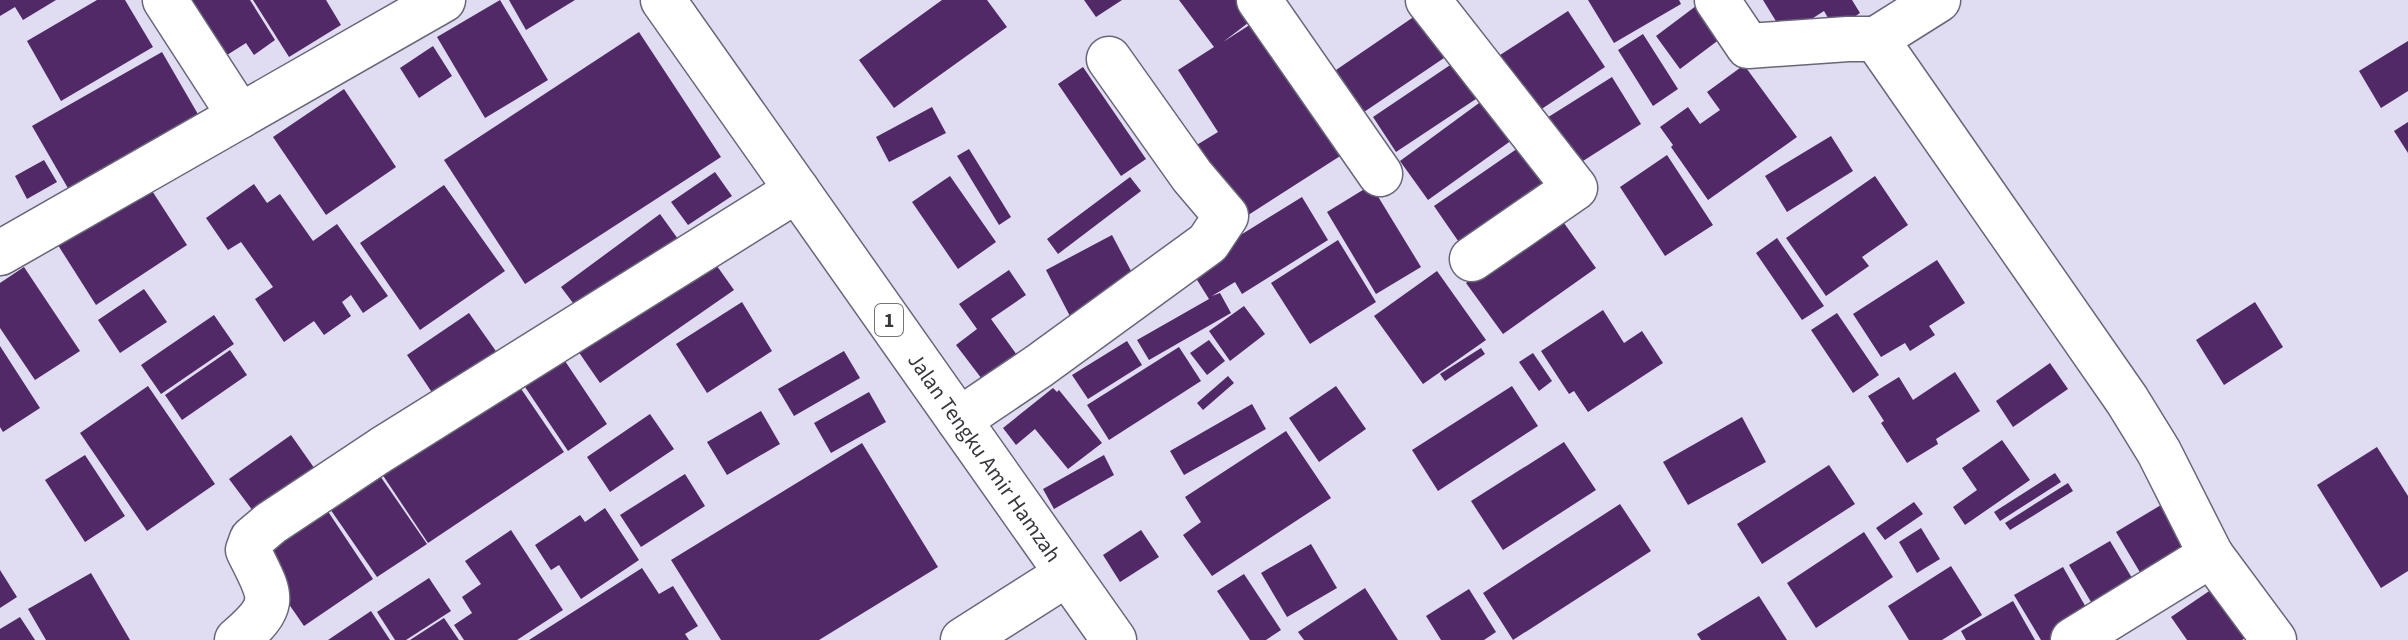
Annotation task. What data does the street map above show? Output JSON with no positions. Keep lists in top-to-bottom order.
{
  "streets": {
    "main road": ["1", "Jalan Tengku Amir Hamzah"]
  }
}
